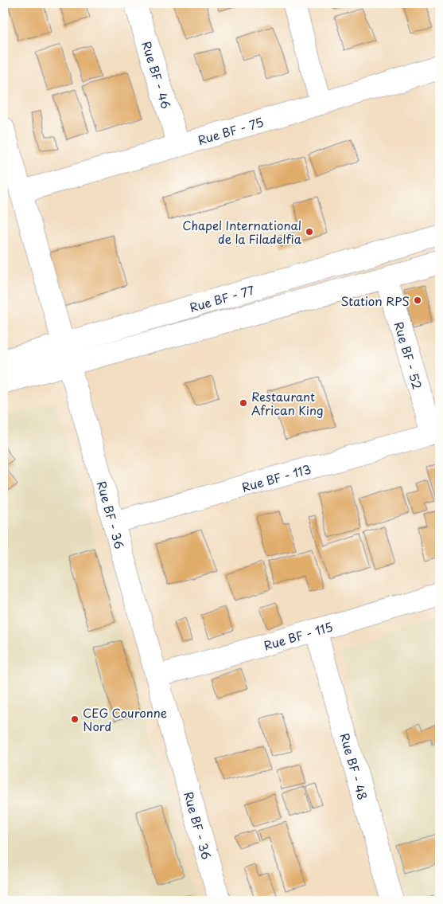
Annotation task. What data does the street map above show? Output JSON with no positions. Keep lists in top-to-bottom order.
{
  "streets": {
    "street": [
      "Rue BF - 46",
      "Rue BF - 75",
      "Rue BF - 77",
      "Rue BF - 52",
      "Rue BF - 113",
      "Rue BF - 36",
      "Rue BF - 115",
      "Rue BF - 48"
    ]
  },
  "crossings": [
    ["Rue BF - 46", "Rue BF - 75"],
    ["Rue BF - 75", "Rue BF - 36"],
    ["Rue BF - 77", "Rue BF - 52"],
    ["Rue BF - 77", "Rue BF - 36"],
    ["Rue BF - 52", "Rue BF - 113"],
    ["Rue BF - 113", "Rue BF - 36"],
    ["Rue BF - 36", "Rue BF - 115"],
    ["Rue BF - 115", "Rue BF - 48"]
  ],
  "places": [
    "Chapel International de la Filadelfia",
    "Station RPS",
    "Restaurant African King",
    "CEG Couronne Nord"
  ]
}
